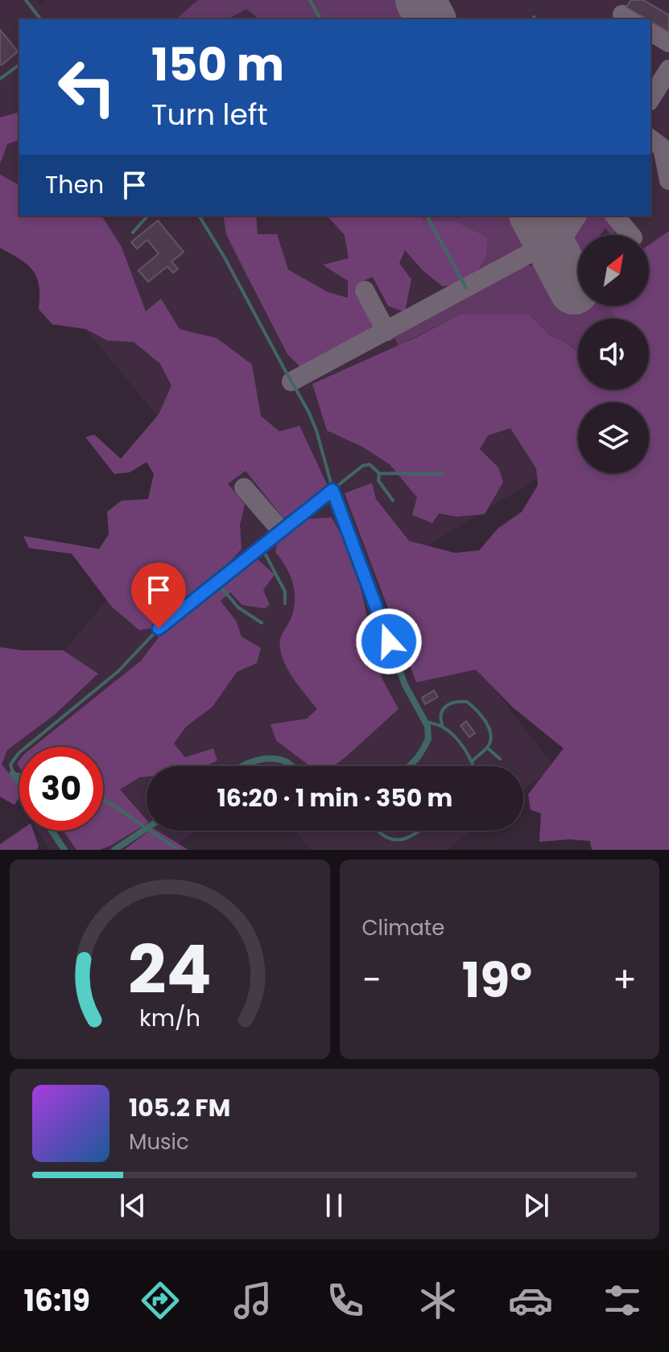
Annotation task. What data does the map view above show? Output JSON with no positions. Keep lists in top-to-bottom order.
{
  "north": "top right",
  "page": {
    "turn": ["150 m", "Turn left"],
    "then": "Then",
    "limit": "30",
    "trip": "16:20 · 1 min · 350 m",
    "tile": "Climate",
    "heat": ["−", "19°", "+"],
    "song": ["105.2 FM", "Music"],
    "tabs": "16:19",
    "gauge": ["24", "km/h"]
  }
}
